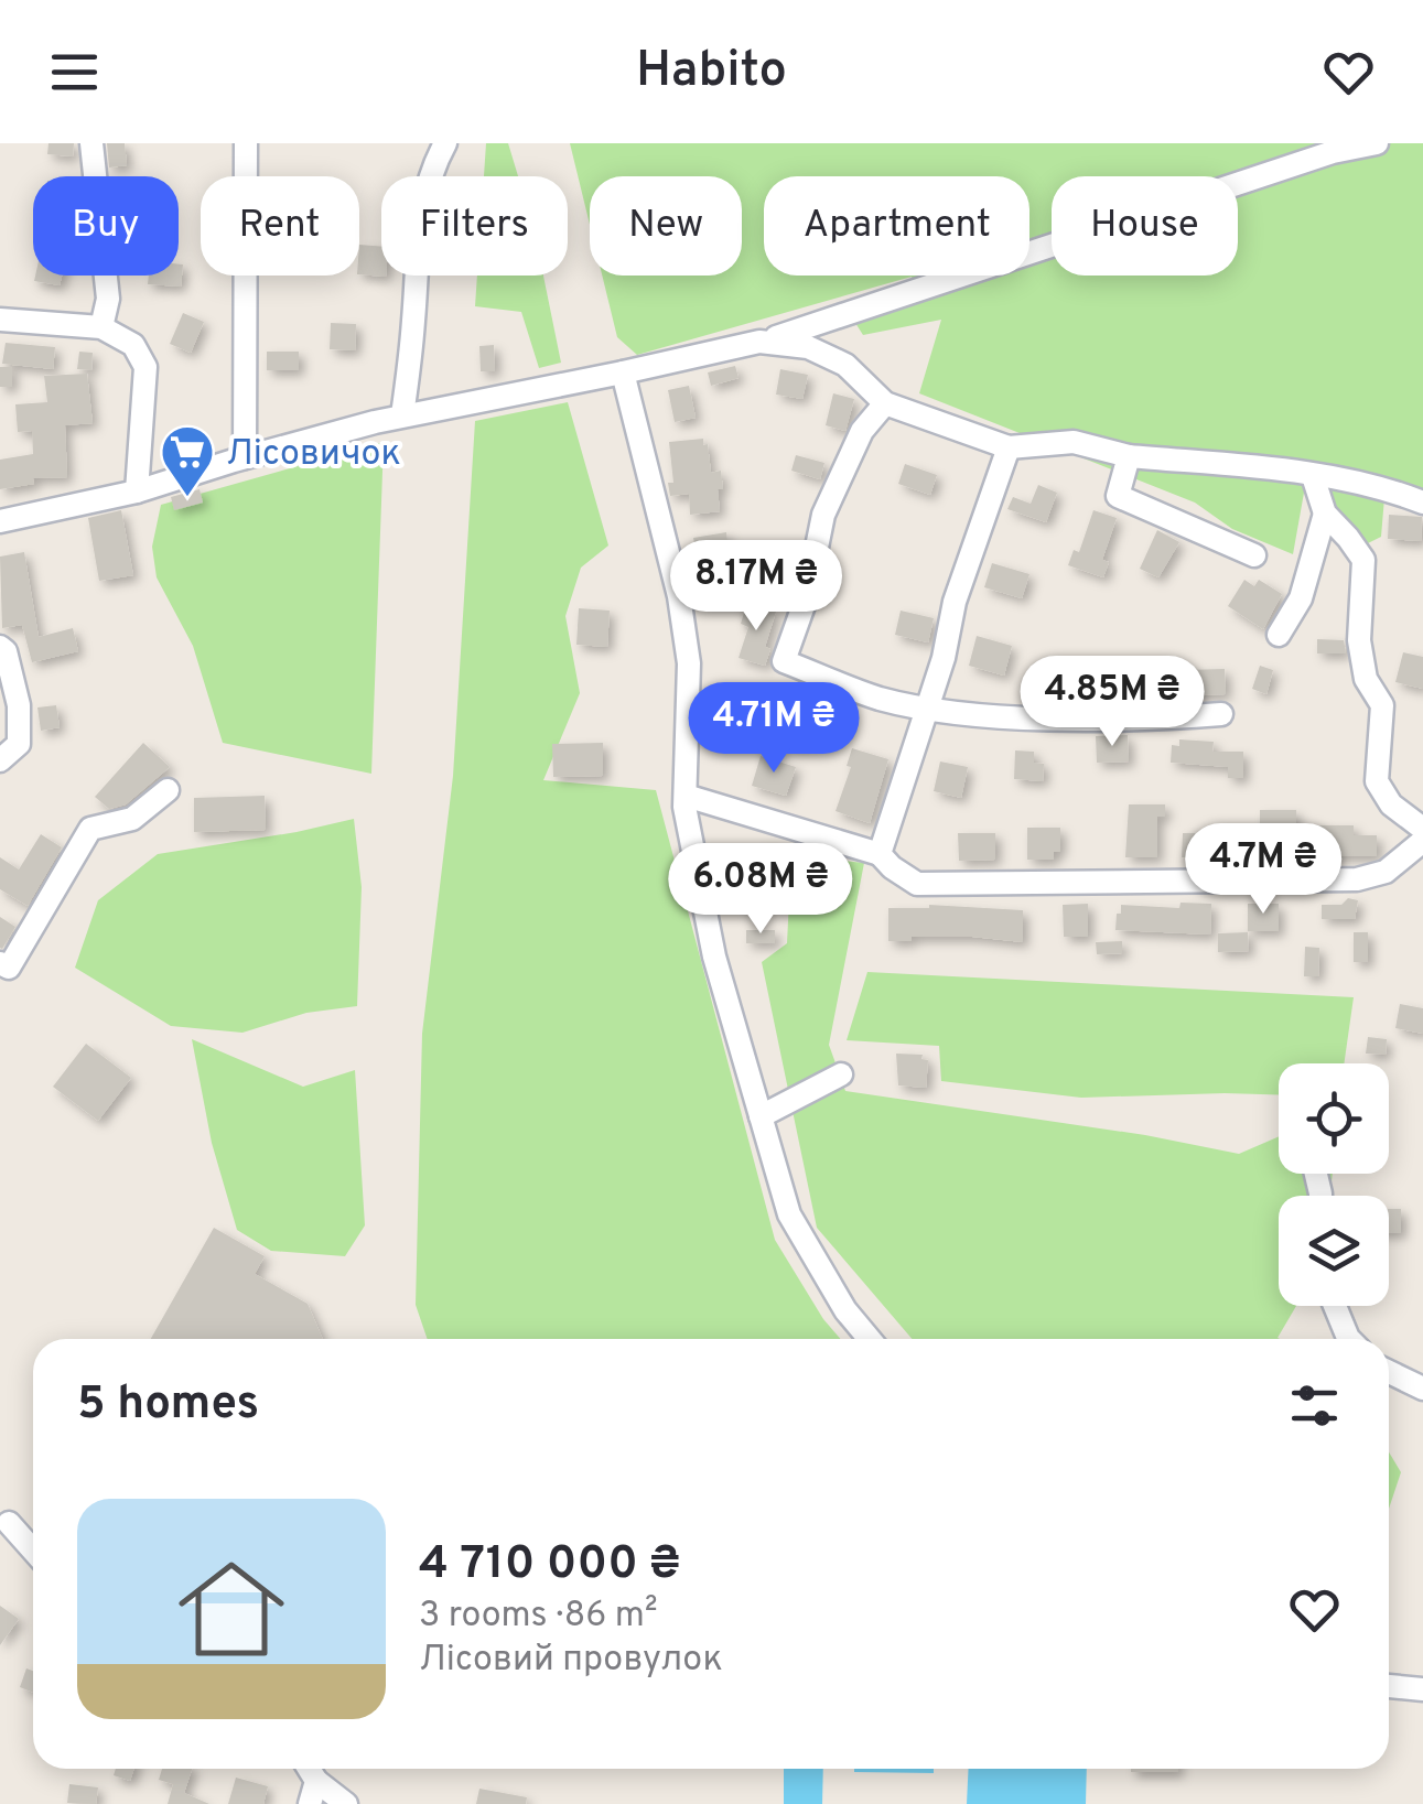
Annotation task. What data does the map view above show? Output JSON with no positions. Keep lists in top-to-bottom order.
{
  "places": {
    "supermarket": ["Лісовичок"]
  },
  "page": {
    "header": "Habito",
    "chip": [
      "Buy",
      "Rent",
      "Filters",
      "New",
      "Apartment",
      "House"
    ],
    "price": [
      "8.17M ₴",
      "4.85M ₴",
      "4.71M ₴",
      "4.7M ₴",
      "6.08M ₴"
    ],
    "heading": "5 homes",
    "list": [
      {
        "name": "4 710 000 ₴",
        "note": "3 rooms · 86 m² · Лісовий провулок"
      }
    ]
  }
}
